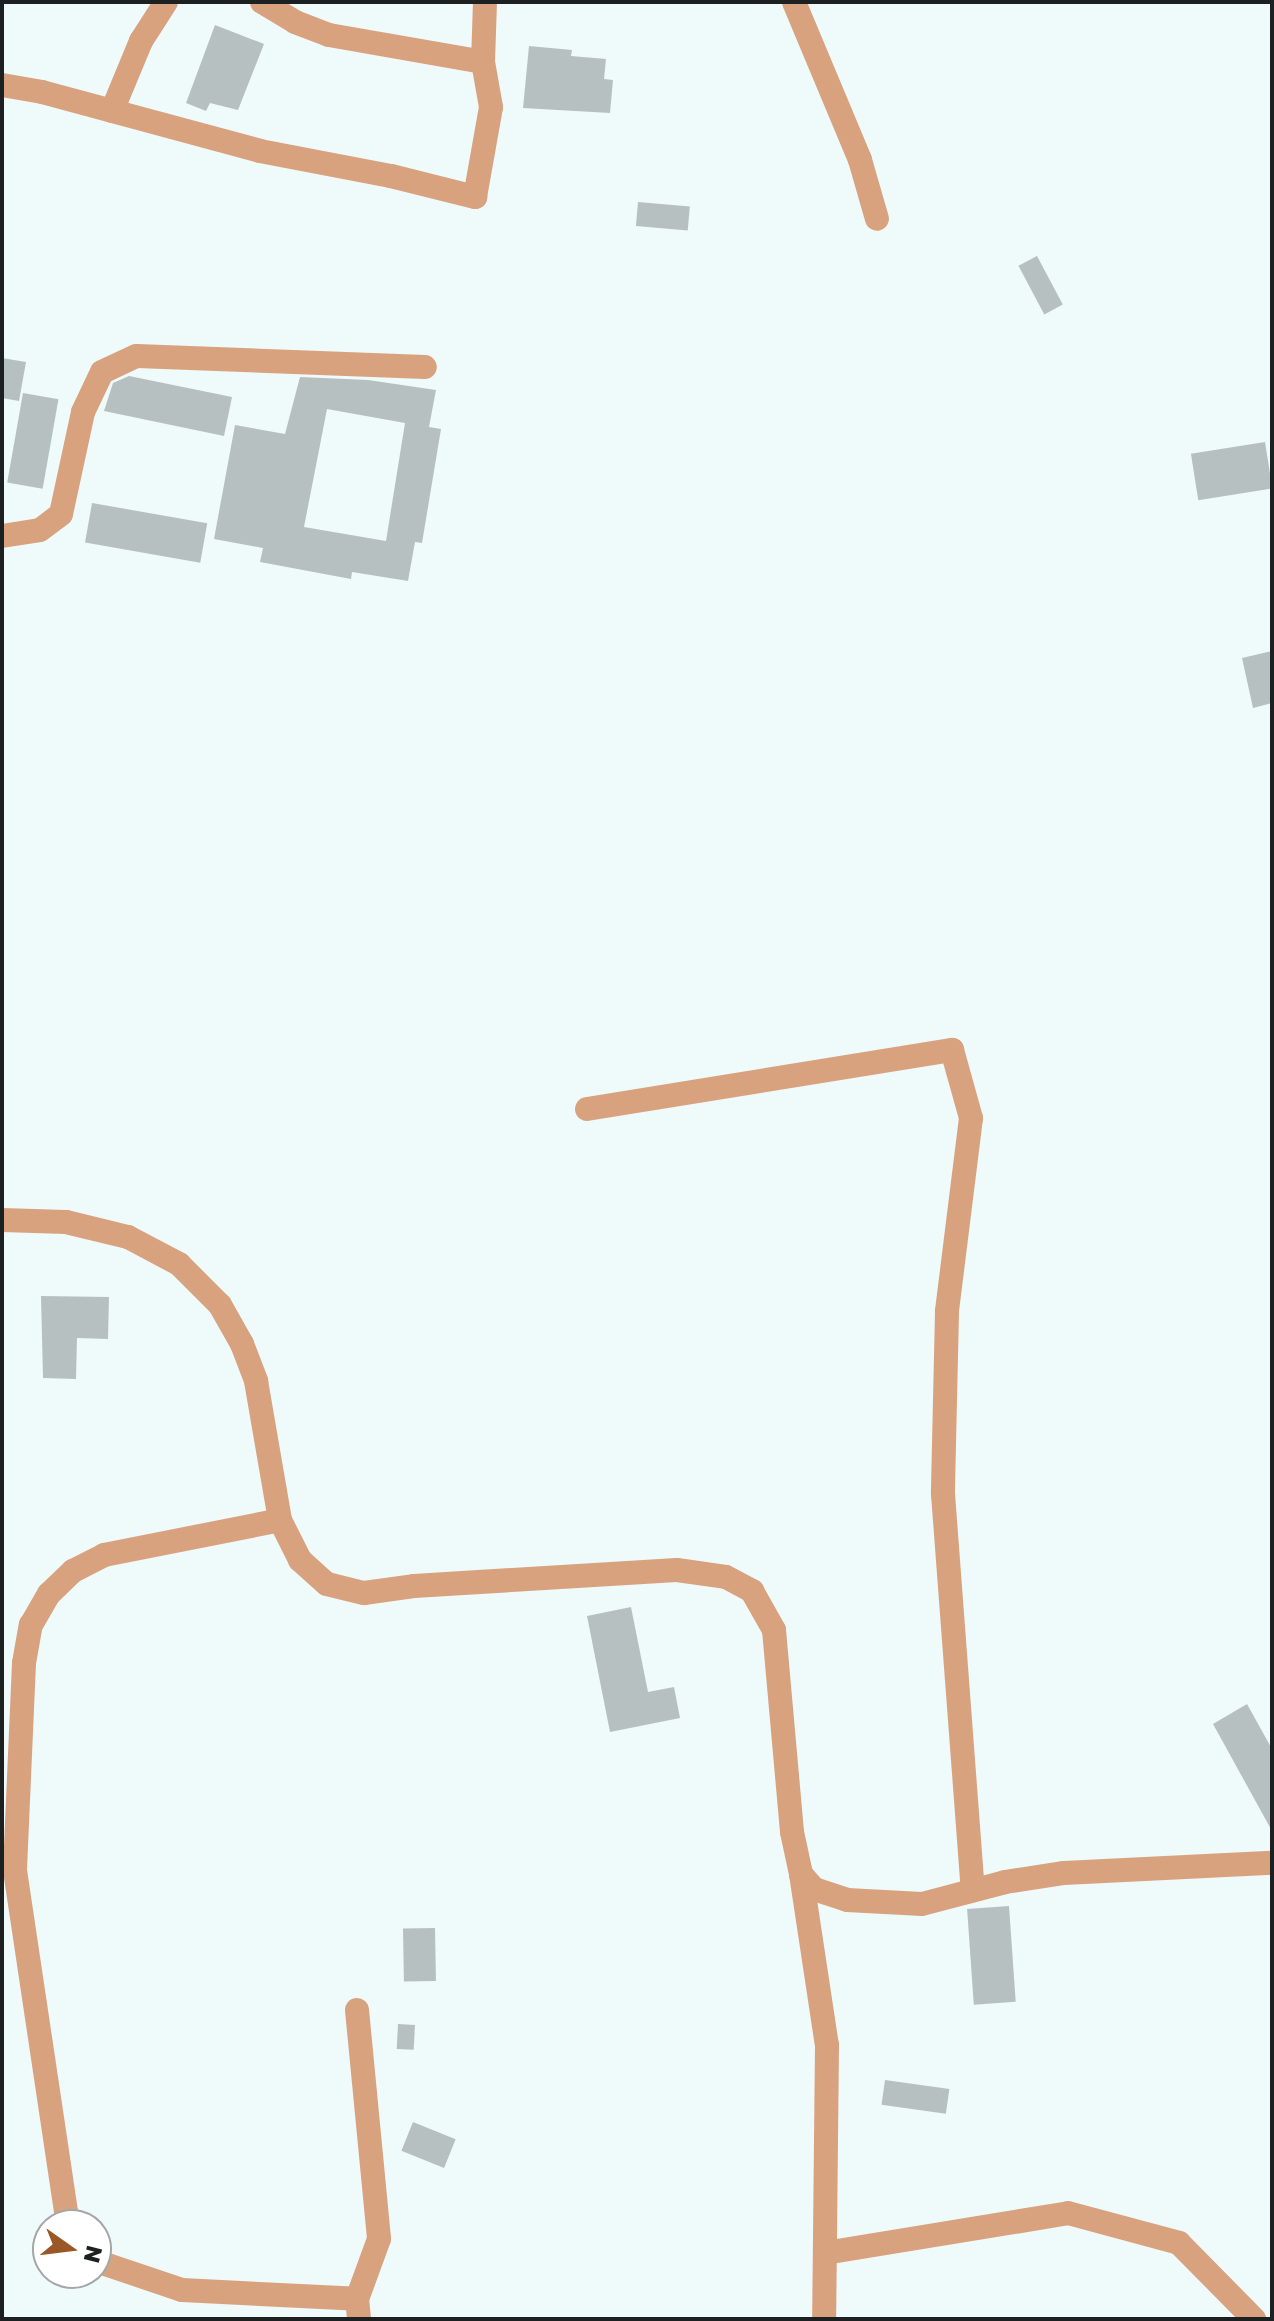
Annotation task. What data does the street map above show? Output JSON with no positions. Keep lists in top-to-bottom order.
{
  "north": "right"
}
